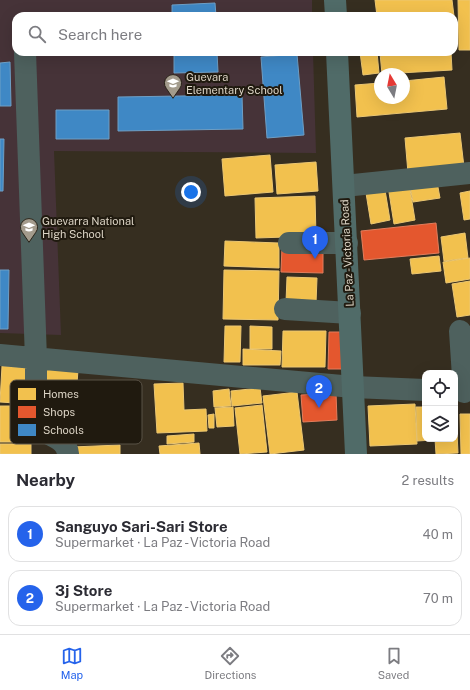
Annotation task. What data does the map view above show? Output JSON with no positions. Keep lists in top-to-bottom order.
{
  "streets": {
    "main road": ["La Paz - Victoria Road"]
  },
  "places": {
    "school or university": ["Guevara Elementary School", "Guevarra National High School"]
  },
  "legend": ["Homes", "Shops", "Schools"],
  "north": "top",
  "page": {
    "search": "Search here",
    "pins": ["1", "2"],
    "heading": ["Nearby", "2 results"],
    "list": [
      {
        "mark": "1",
        "name": "Sanguyo Sari-Sari Store",
        "note": "Supermarket · La Paz - Victoria Road",
        "value": "40 m"
      },
      {
        "mark": "2",
        "name": "3j Store",
        "note": "Supermarket · La Paz - Victoria Road",
        "value": "70 m"
      }
    ],
    "nav": ["Map", "Directions", "Saved"]
  }
}
